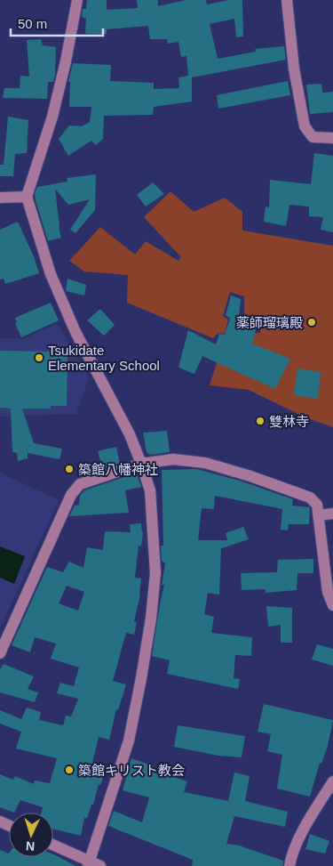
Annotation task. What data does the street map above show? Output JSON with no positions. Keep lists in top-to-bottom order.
{
  "places": [
    "薬師瑠璃殿",
    "Tsukidate Elementary School",
    "雙林寺",
    "築館八幡神社",
    "築館キリスト教会"
  ],
  "scale_bar": "50 m",
  "north": "bottom"
}
